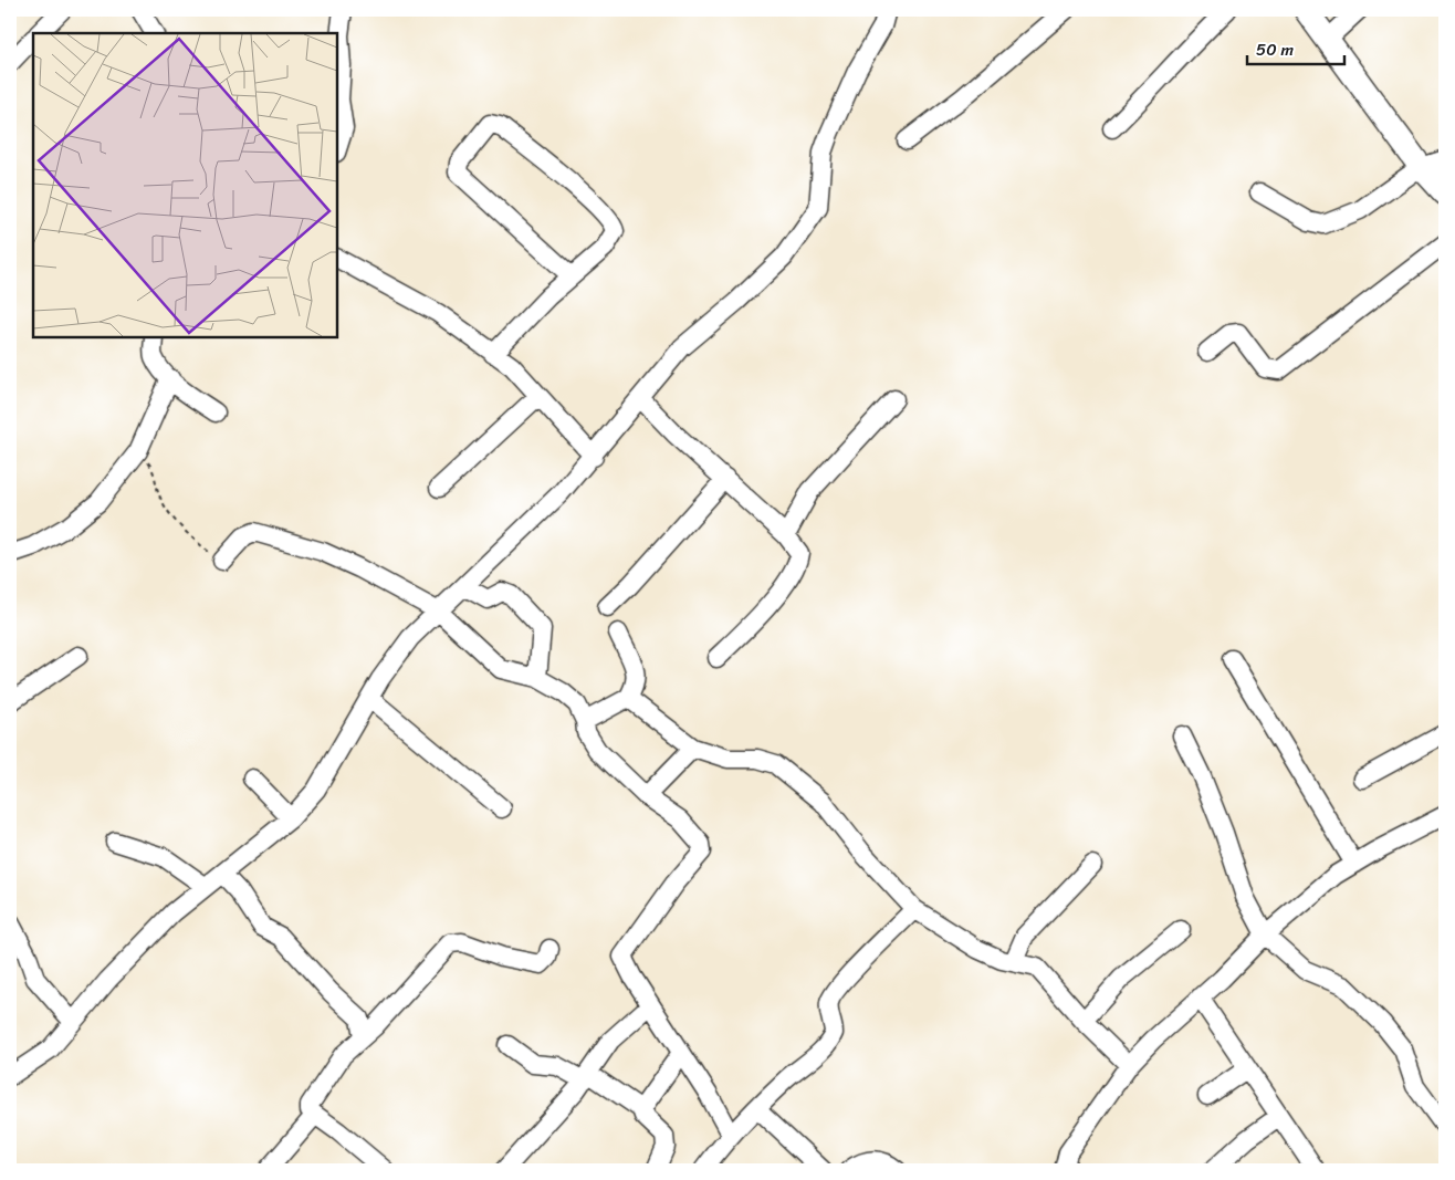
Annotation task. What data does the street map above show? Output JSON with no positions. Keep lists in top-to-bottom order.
{
  "scale_bar": "50 m"
}
